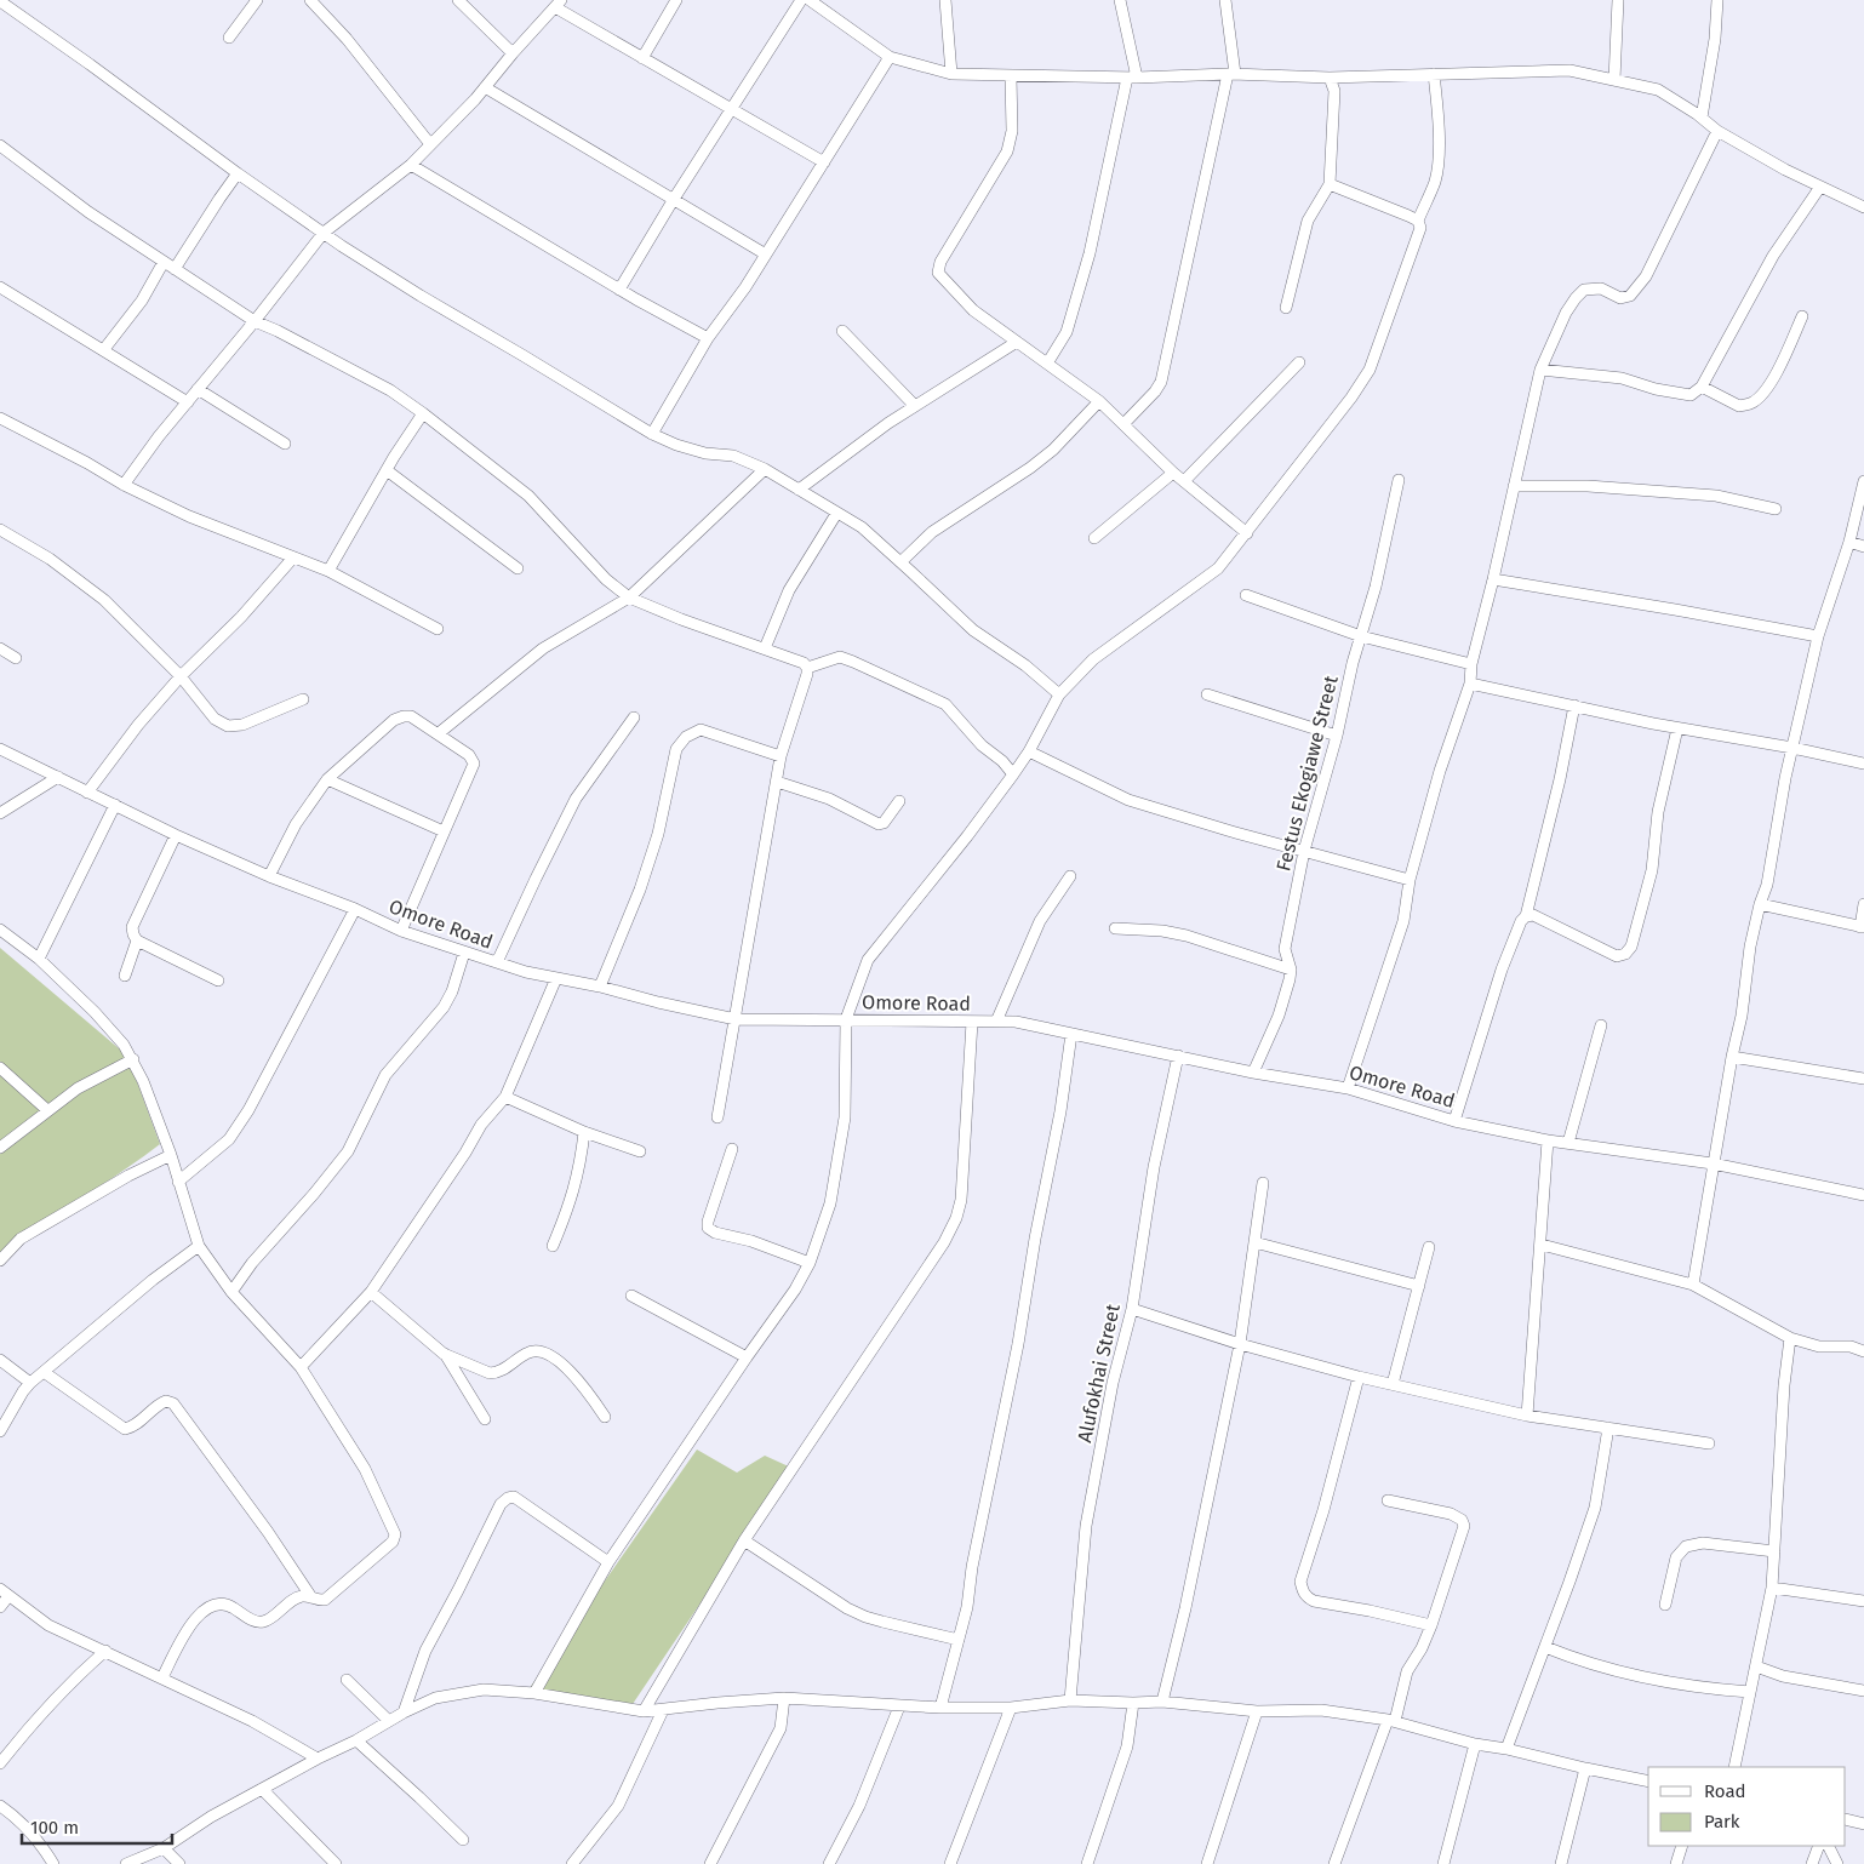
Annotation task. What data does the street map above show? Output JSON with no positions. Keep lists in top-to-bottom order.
{
  "streets": {
    "street": ["Festus Ekogiawe Street", "Omore Road", "Alufokhai Street"]
  },
  "crossings": [
    ["Festus Ekogiawe Street", "Omore Road"],
    ["Omore Road", "Alufokhai Street"]
  ],
  "legend": ["Road", "Park"],
  "scale_bar": "100 m"
}
